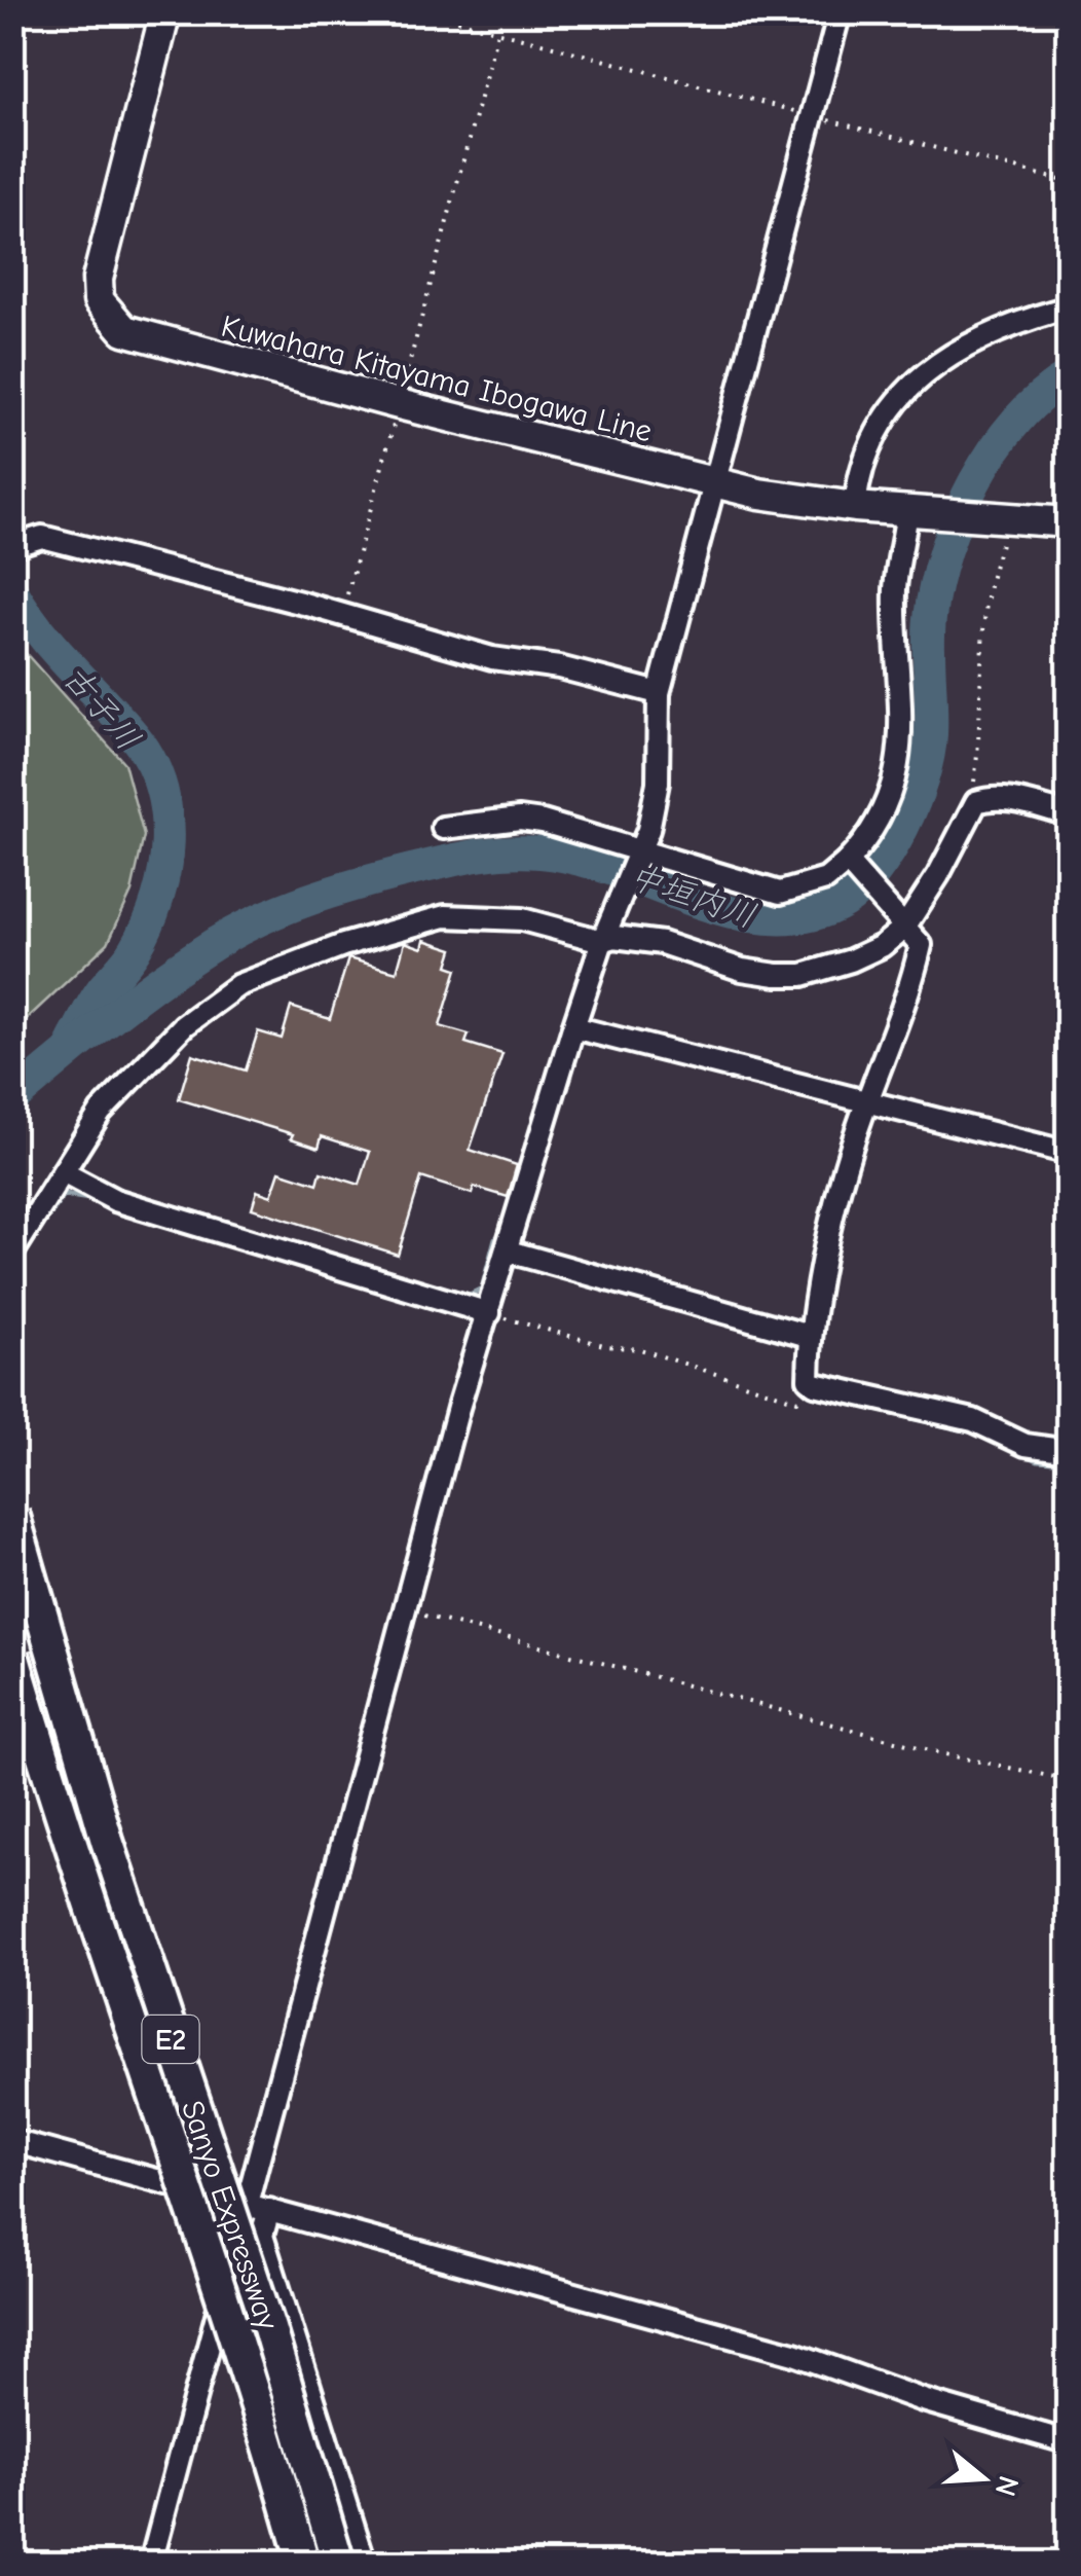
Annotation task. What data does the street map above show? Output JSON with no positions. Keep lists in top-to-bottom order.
{
  "streets": {
    "highway": ["E2", "Sanyo Expressway"],
    "main road": ["Kuwahara Kitayama Ibogawa Line"]
  },
  "water": ["古子川", "中垣内川"],
  "north": "right"
}
